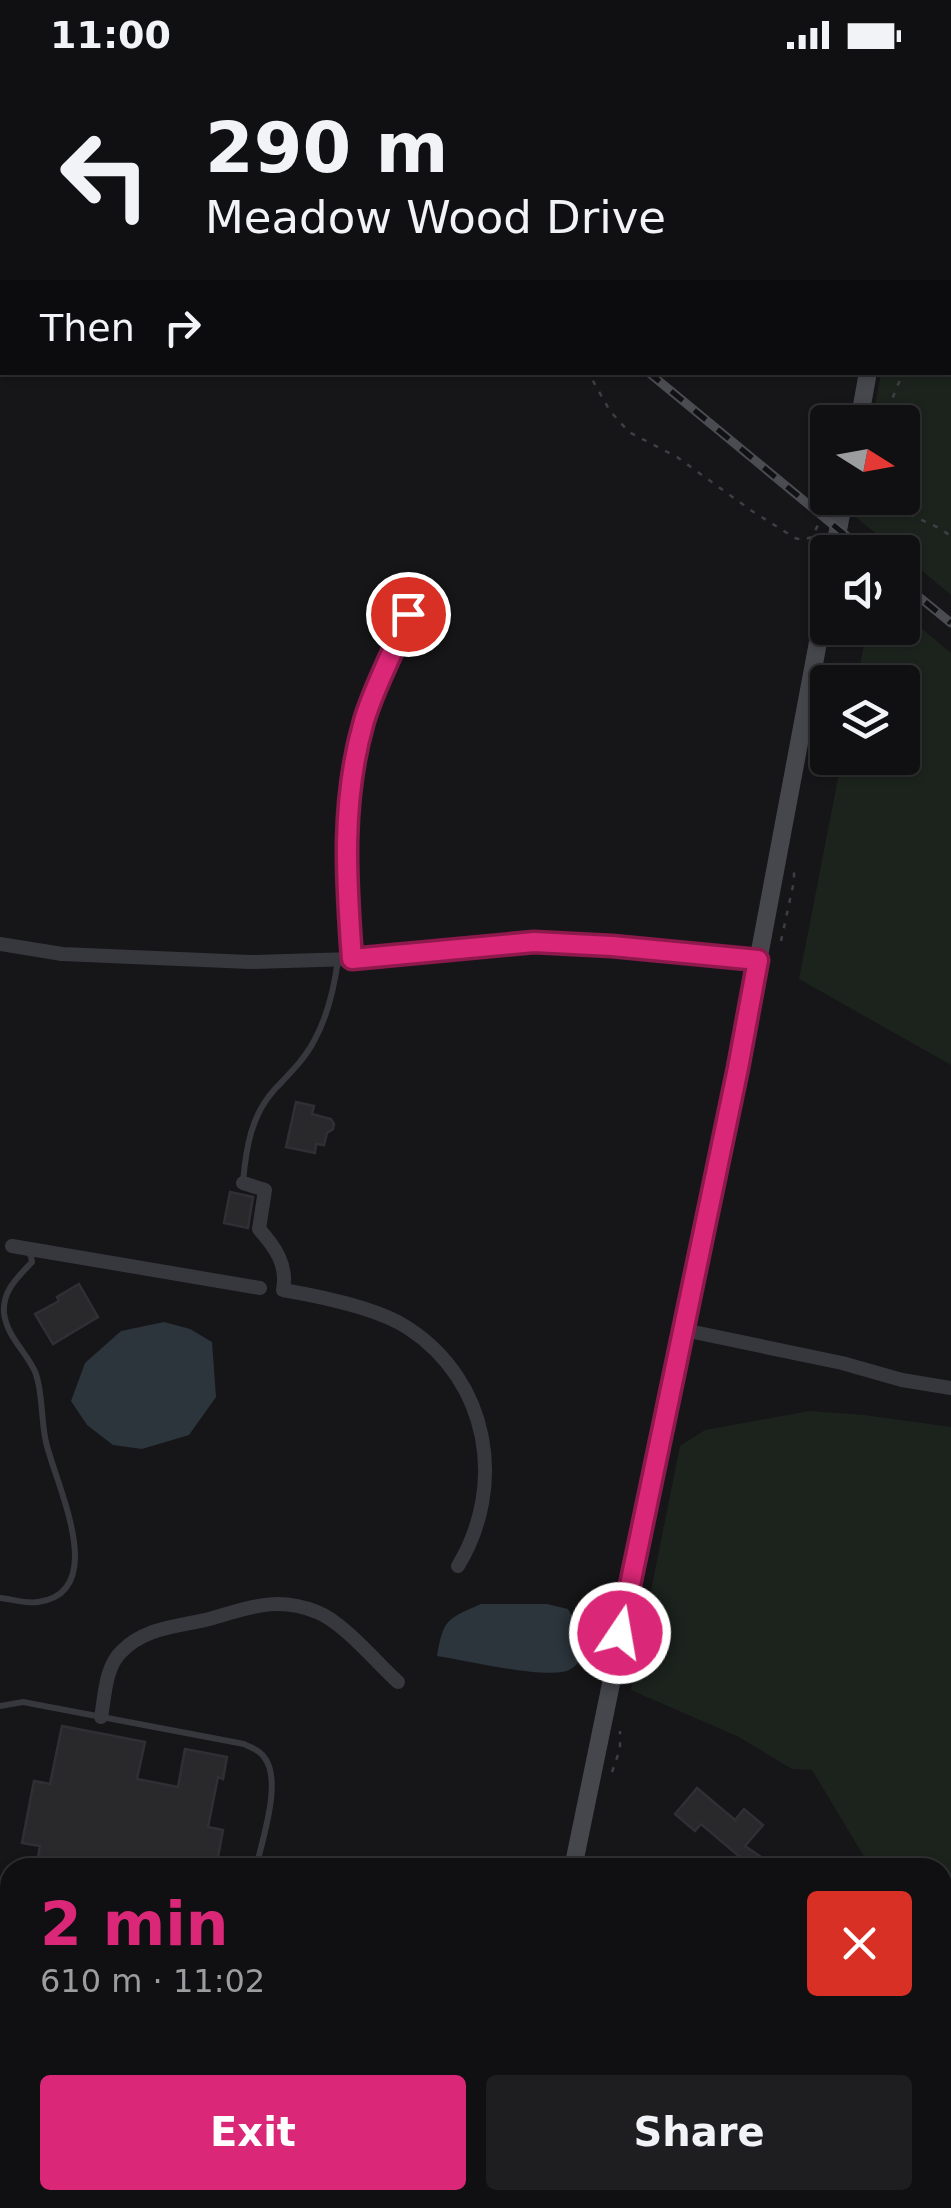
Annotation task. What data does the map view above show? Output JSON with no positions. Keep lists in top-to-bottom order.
{
  "north": "right",
  "page": {
    "status": "11:00",
    "turn": ["290 m", "Meadow Wood Drive"],
    "then": "Then",
    "heading": ["2 min", "610 m · 11:02"],
    "buttons": ["Exit", "Share"]
  }
}
